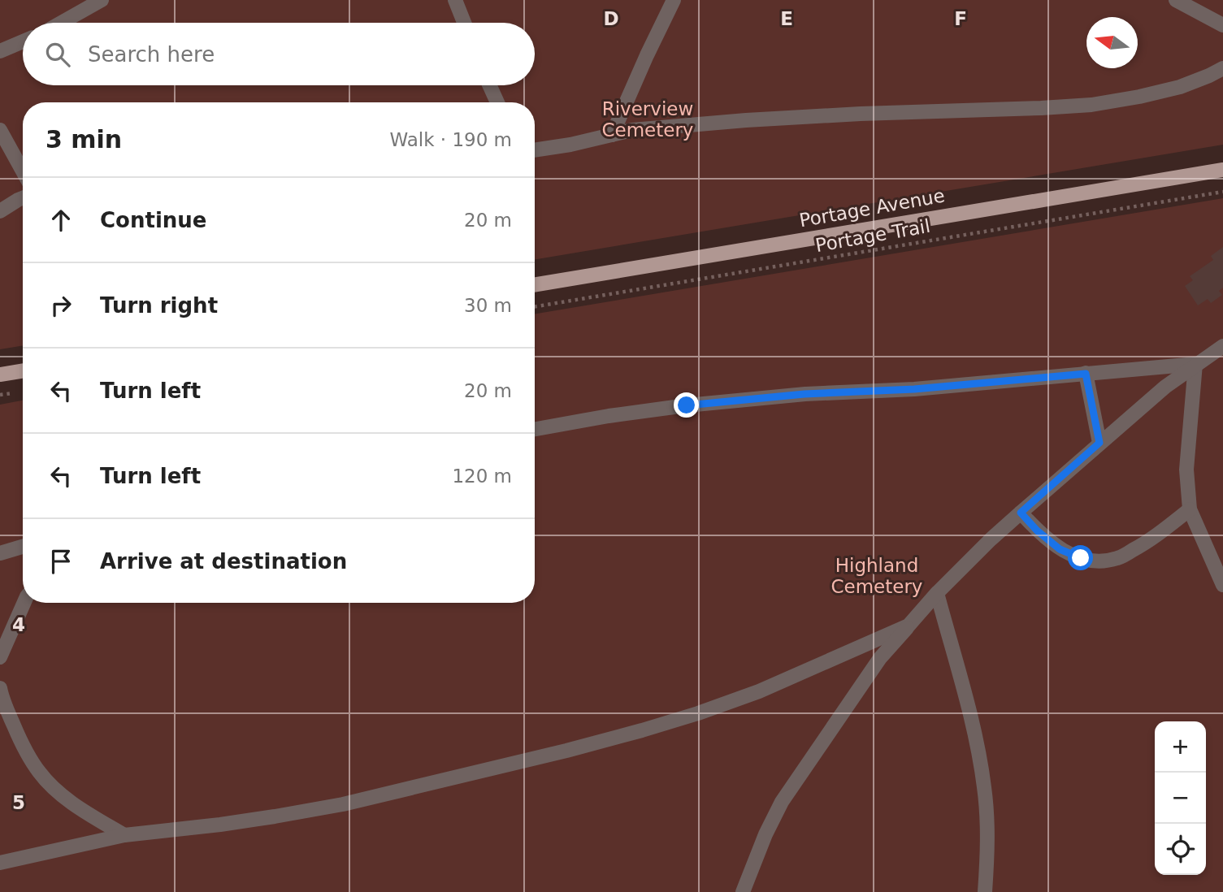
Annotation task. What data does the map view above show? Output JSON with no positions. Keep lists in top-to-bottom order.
{
  "streets": {
    "main road": ["Portage Avenue"],
    "path": ["Portage Trail"]
  },
  "parks": ["Riverview Cemetery", "Highland Cemetery"],
  "north": "left",
  "page": {
    "search": "Search here",
    "heading": ["3 min", "Walk · 190 m"],
    "list": [
      ["Continue", "20 m"],
      ["Turn right", "30 m"],
      ["Turn left", "20 m"],
      ["Turn left", "120 m"],
      "Arrive at destination"
    ],
    "map_buttons": ["+", "−"]
  },
  "grid": {
    "columns": ["D", "E", "F"],
    "rows": ["4", "5"]
  }
}
